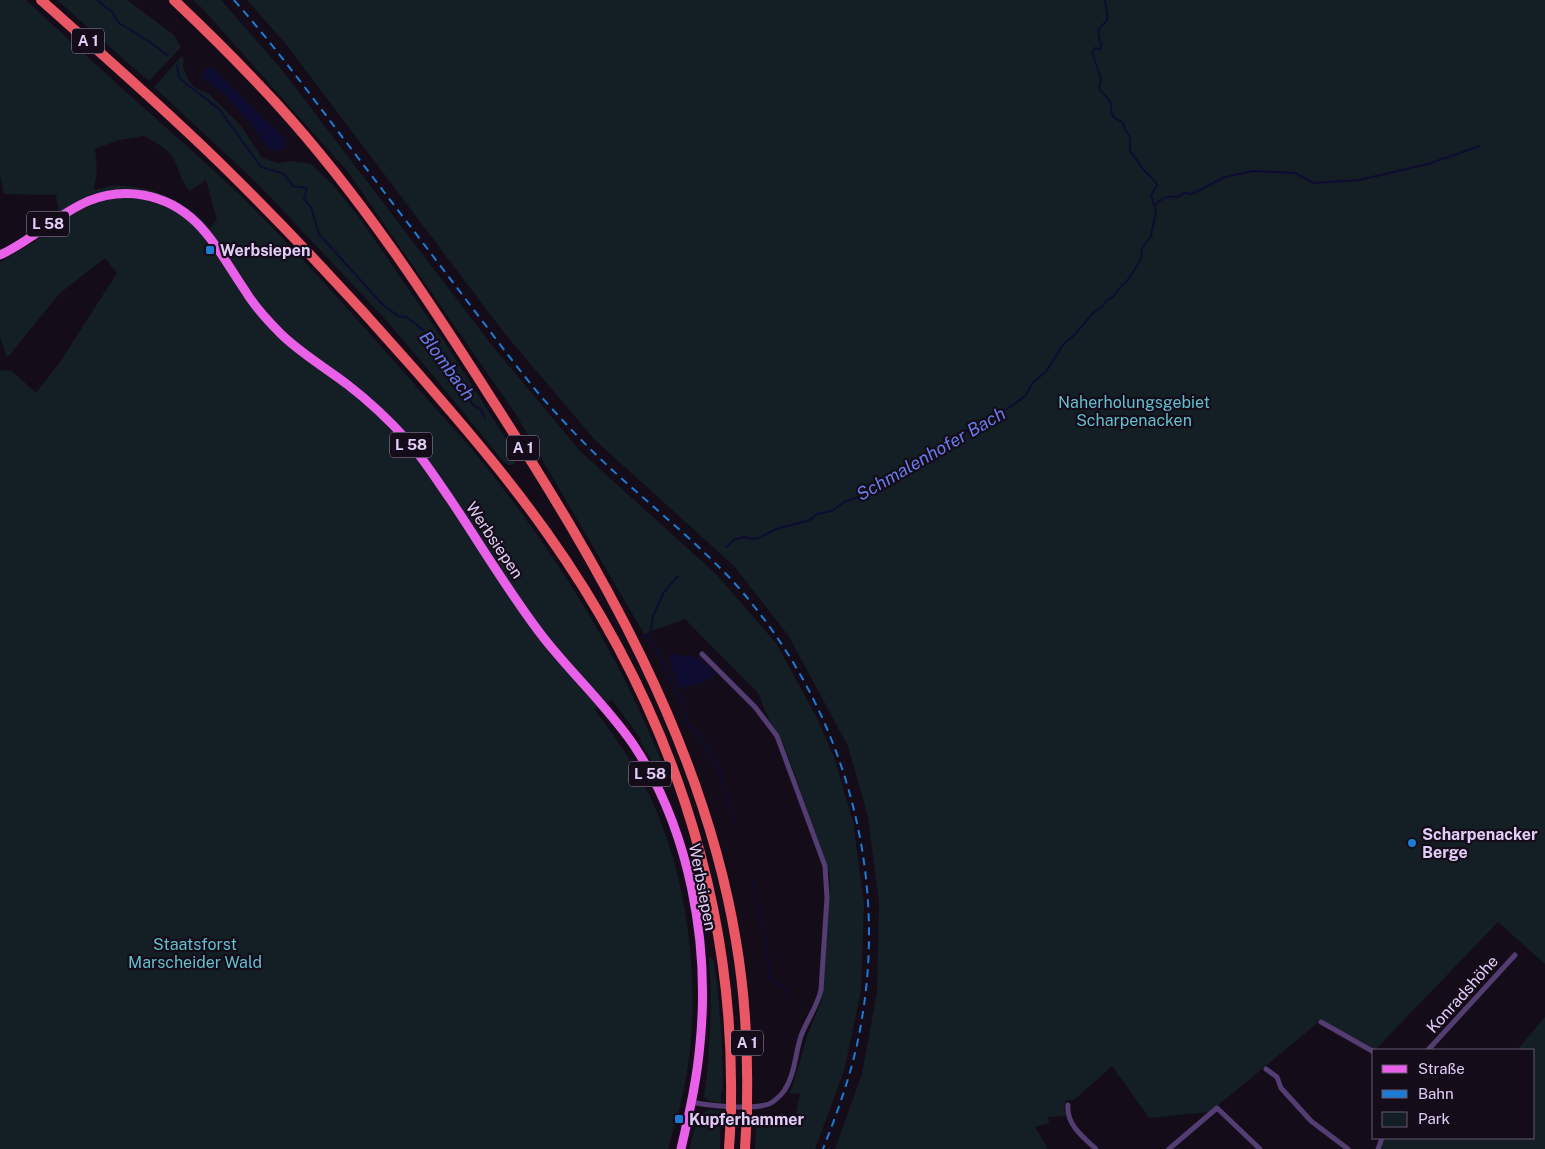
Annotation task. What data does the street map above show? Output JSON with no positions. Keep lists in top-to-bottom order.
{
  "streets": {
    "highway": ["A 1"],
    "main road": ["L 58", "Werbsiepen"],
    "street": ["Konradshöhe"]
  },
  "crossings": [
    ["L 58", "Werbsiepen"]
  ],
  "water": ["Blombach", "Schmalenhofer Bach"],
  "parks": ["Naherholungsgebiet Scharpenacken", "Staatsforst Marscheider Wald"],
  "places": {
    "transit": ["Werbsiepen", "Kupferhammer"],
    "other": ["Scharpenacker Berge"]
  },
  "legend": ["Straße", "Bahn", "Park"]
}
